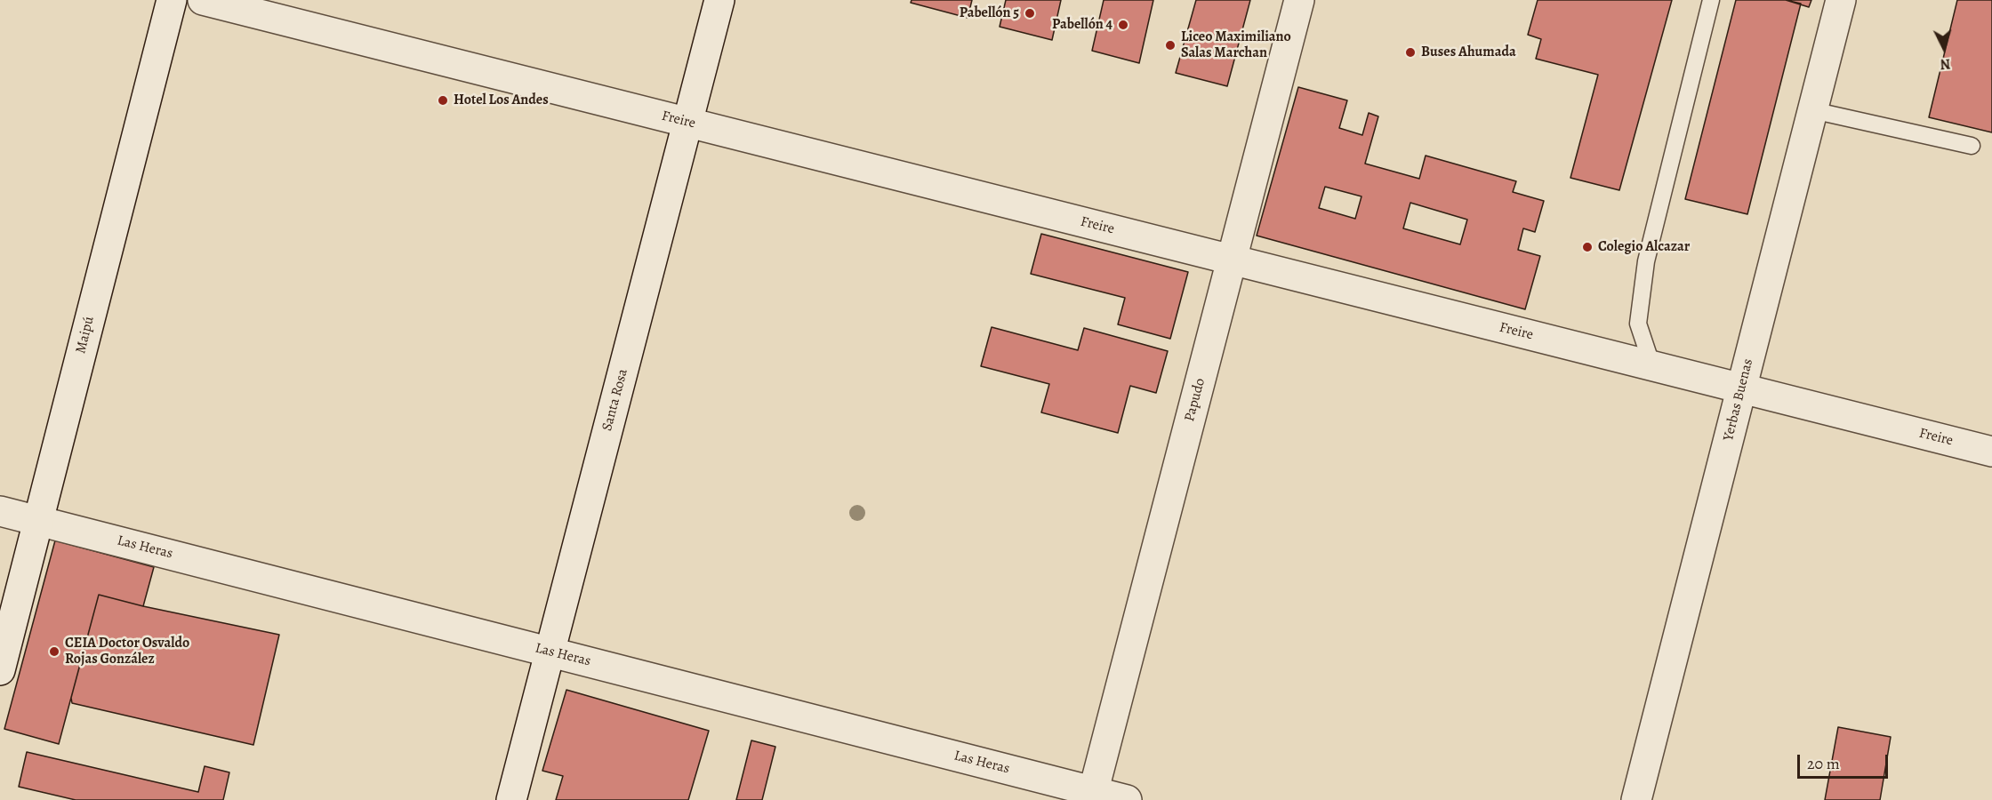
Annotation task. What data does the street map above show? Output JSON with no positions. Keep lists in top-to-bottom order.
{
  "streets": {
    "street": [
      "Freire",
      "Maipú",
      "Santa Rosa",
      "Papudo",
      "Yerbas Buenas",
      "Las Heras"
    ]
  },
  "crossings": [
    ["Freire", "Santa Rosa"],
    ["Freire", "Papudo"],
    ["Freire", "Yerbas Buenas"],
    ["Maipú", "Las Heras"],
    ["Santa Rosa", "Las Heras"],
    ["Papudo", "Las Heras"]
  ],
  "places": [
    "Pabellón 5",
    "Pabellón 4",
    "Liceo Maximiliano Salas Marchan",
    "Buses Ahumada",
    "Hotel Los Andes",
    "Colegio Alcazar",
    "CEIA Doctor Osvaldo Rojas González"
  ],
  "scale_bar": "20 m",
  "north": "bottom"
}
